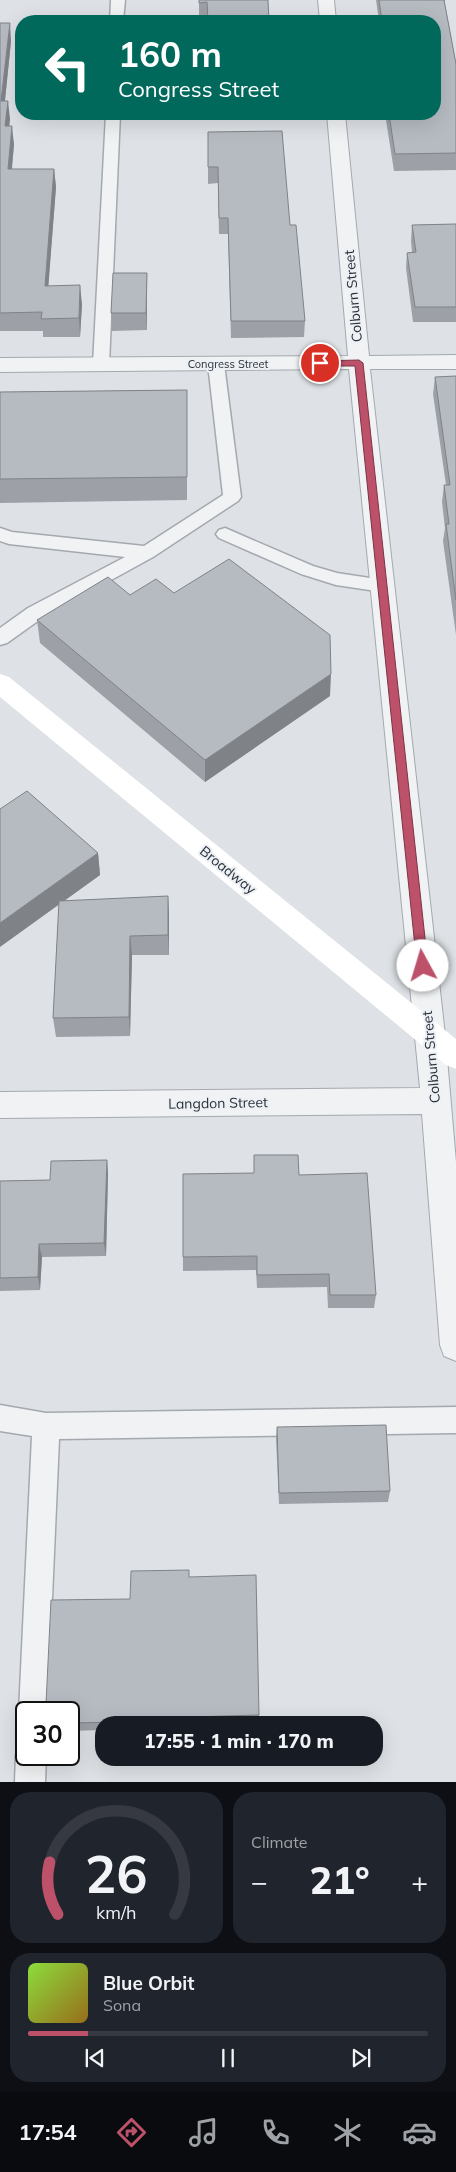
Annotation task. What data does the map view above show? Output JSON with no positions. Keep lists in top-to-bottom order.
{
  "streets": {
    "street": [
      "Colburn Street",
      "Congress Street",
      "Broadway",
      "Langdon Street"
    ]
  },
  "crossings": [
    ["Colburn Street", "Congress Street"],
    ["Colburn Street", "Broadway"],
    ["Colburn Street", "Langdon Street"]
  ],
  "page": {
    "turn": ["160 m", "Congress Street"],
    "limit": "30",
    "trip": "17:55 · 1 min · 170 m",
    "tile": "Climate",
    "heat": ["−", "21°", "+"],
    "song": ["Blue Orbit", "Sona"],
    "tabs": "17:54",
    "gauge": ["26", "km/h"]
  }
}
